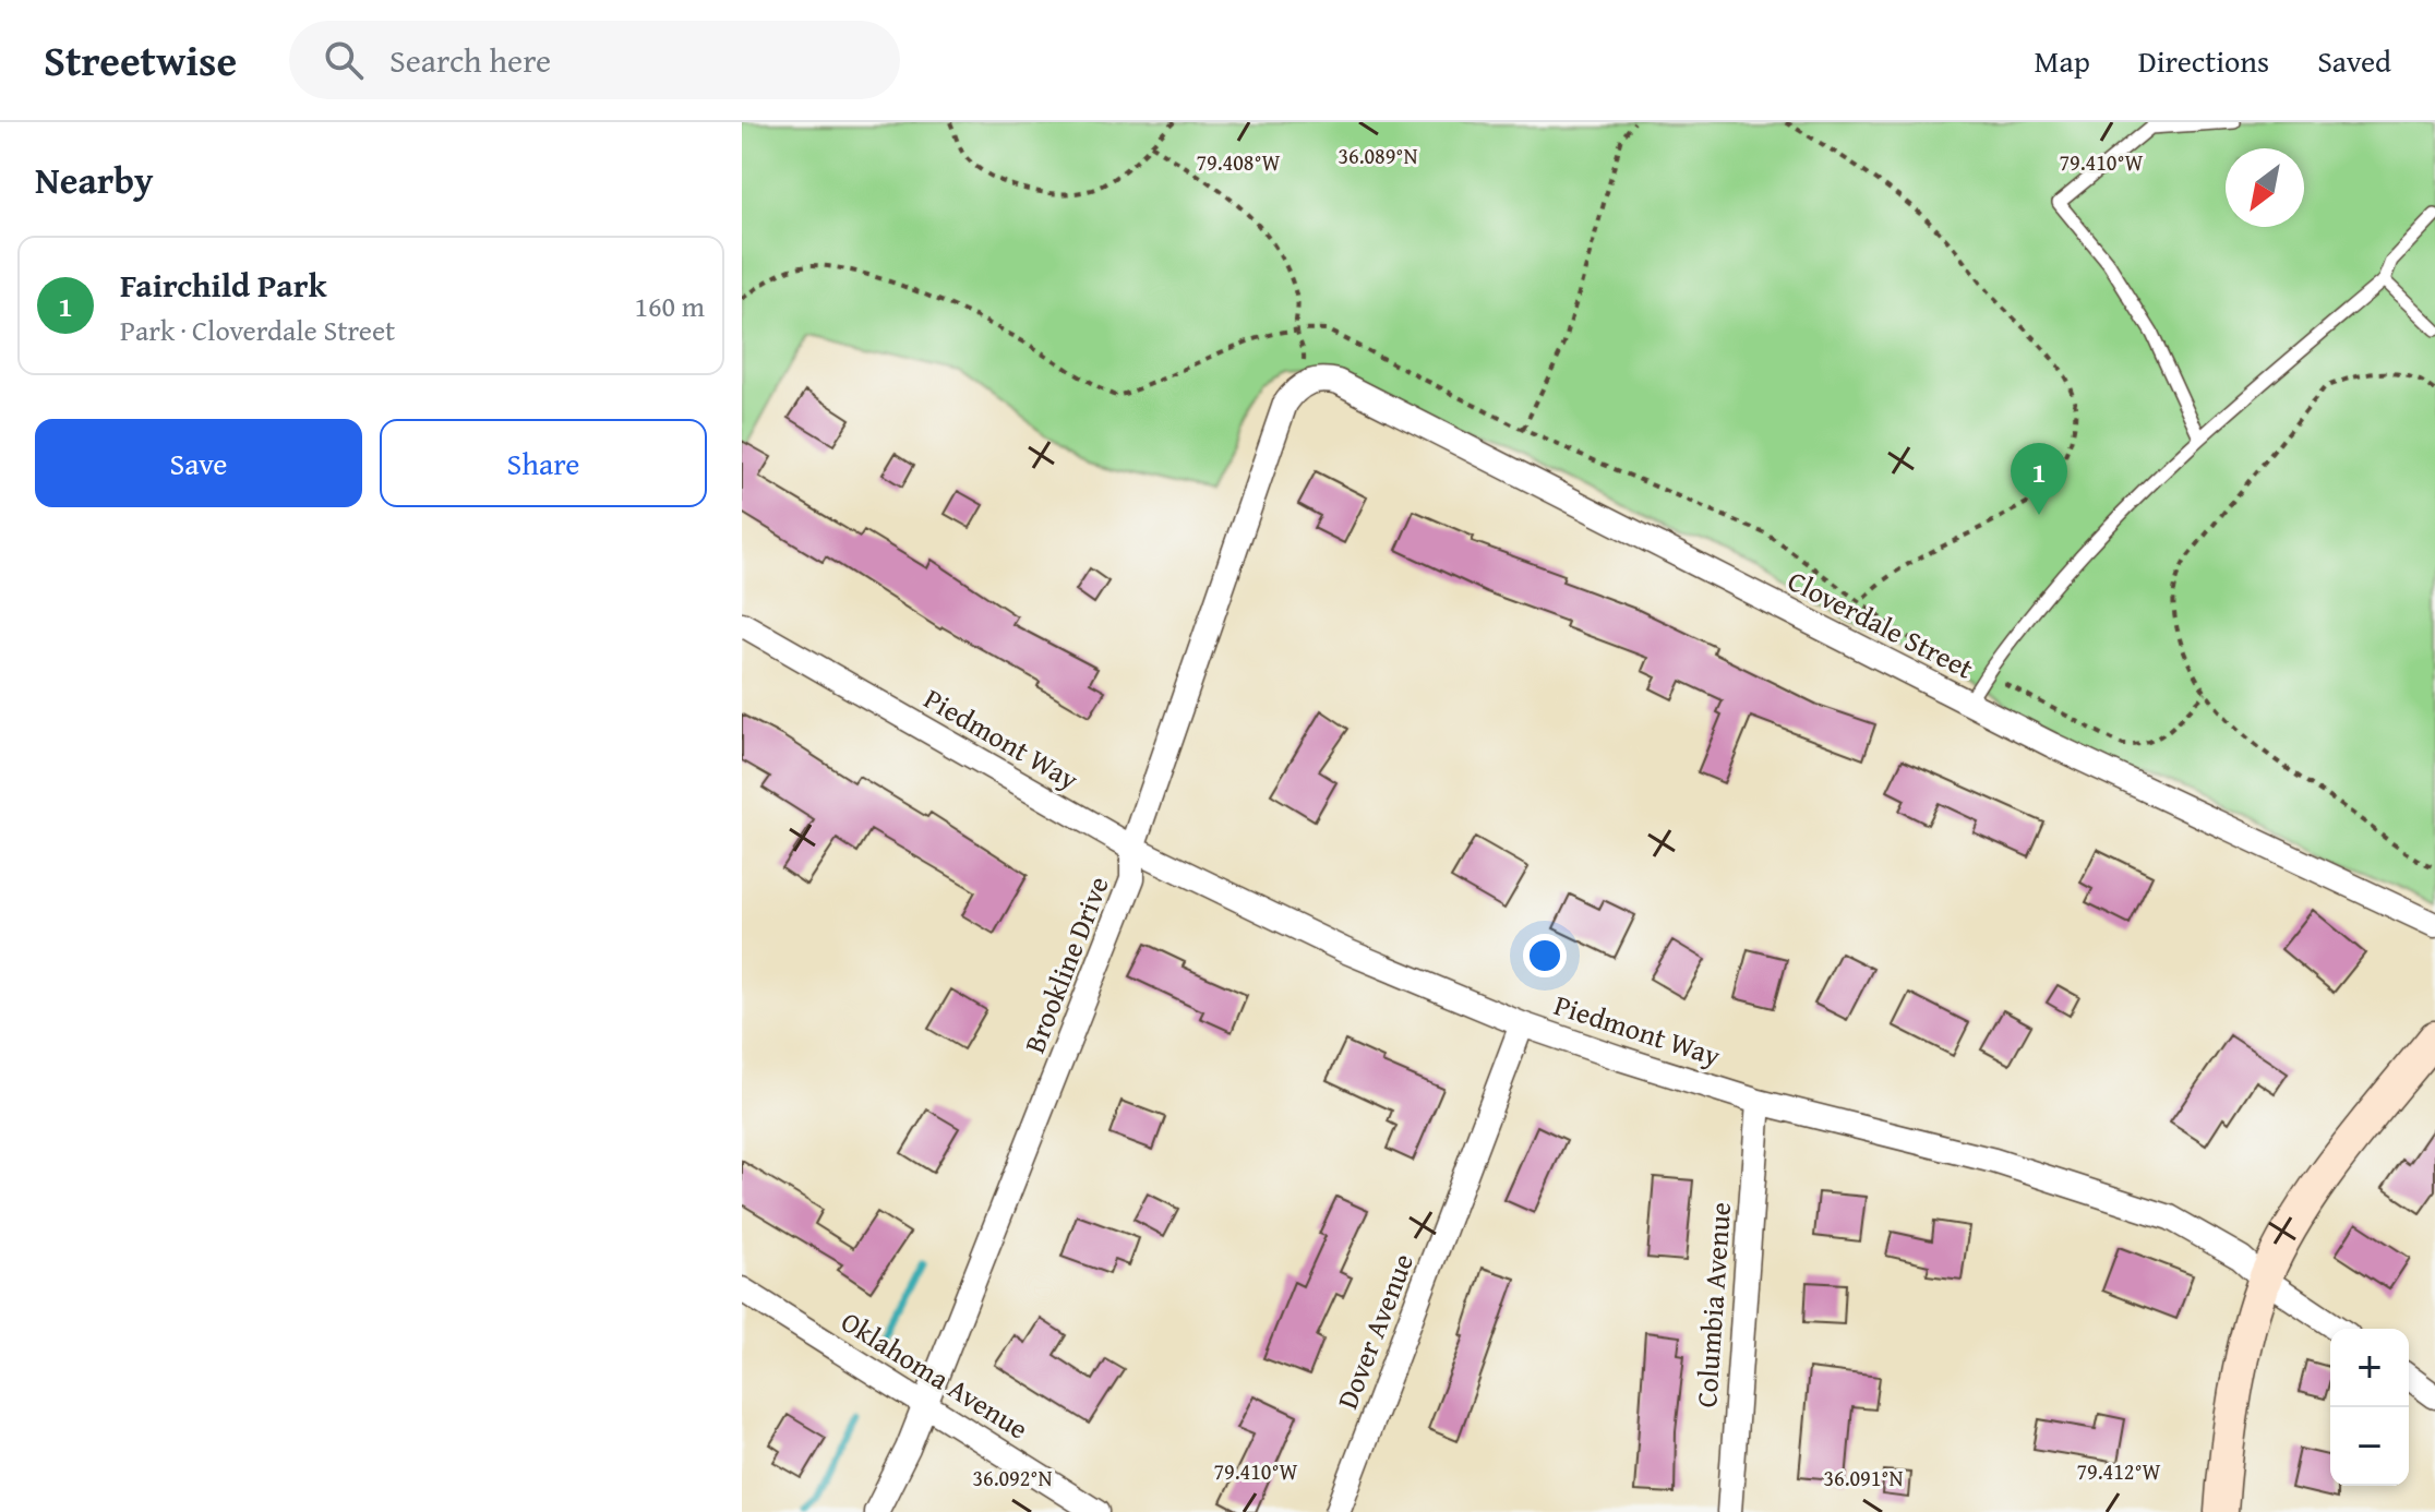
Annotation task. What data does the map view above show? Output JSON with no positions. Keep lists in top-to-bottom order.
{
  "streets": {
    "street": [
      "Cloverdale Street",
      "Piedmont Way",
      "Brookline Drive",
      "Columbia Avenue",
      "Dover Avenue",
      "Oklahoma Avenue"
    ]
  },
  "crossings": [
    ["Cloverdale Street", "Brookline Drive"],
    ["Piedmont Way", "Brookline Drive"],
    ["Piedmont Way", "Columbia Avenue"],
    ["Piedmont Way", "Dover Avenue"],
    ["Brookline Drive", "Oklahoma Avenue"]
  ],
  "north": "bottom left",
  "page": {
    "header": "Streetwise",
    "search": "Search here",
    "nav": ["Map", "Directions", "Saved"],
    "heading": "Nearby",
    "list": [
      {
        "mark": "1",
        "name": "Fairchild Park",
        "note": "Park · Cloverdale Street",
        "value": "160 m"
      }
    ],
    "buttons": ["Save", "Share"],
    "pins": "1",
    "map_buttons": ["+", "−"]
  },
  "coordinates": [
    "36.089°N",
    "79.408°W",
    "79.410°W",
    "79.412°W",
    "36.092°N",
    "36.091°N"
  ]
}
